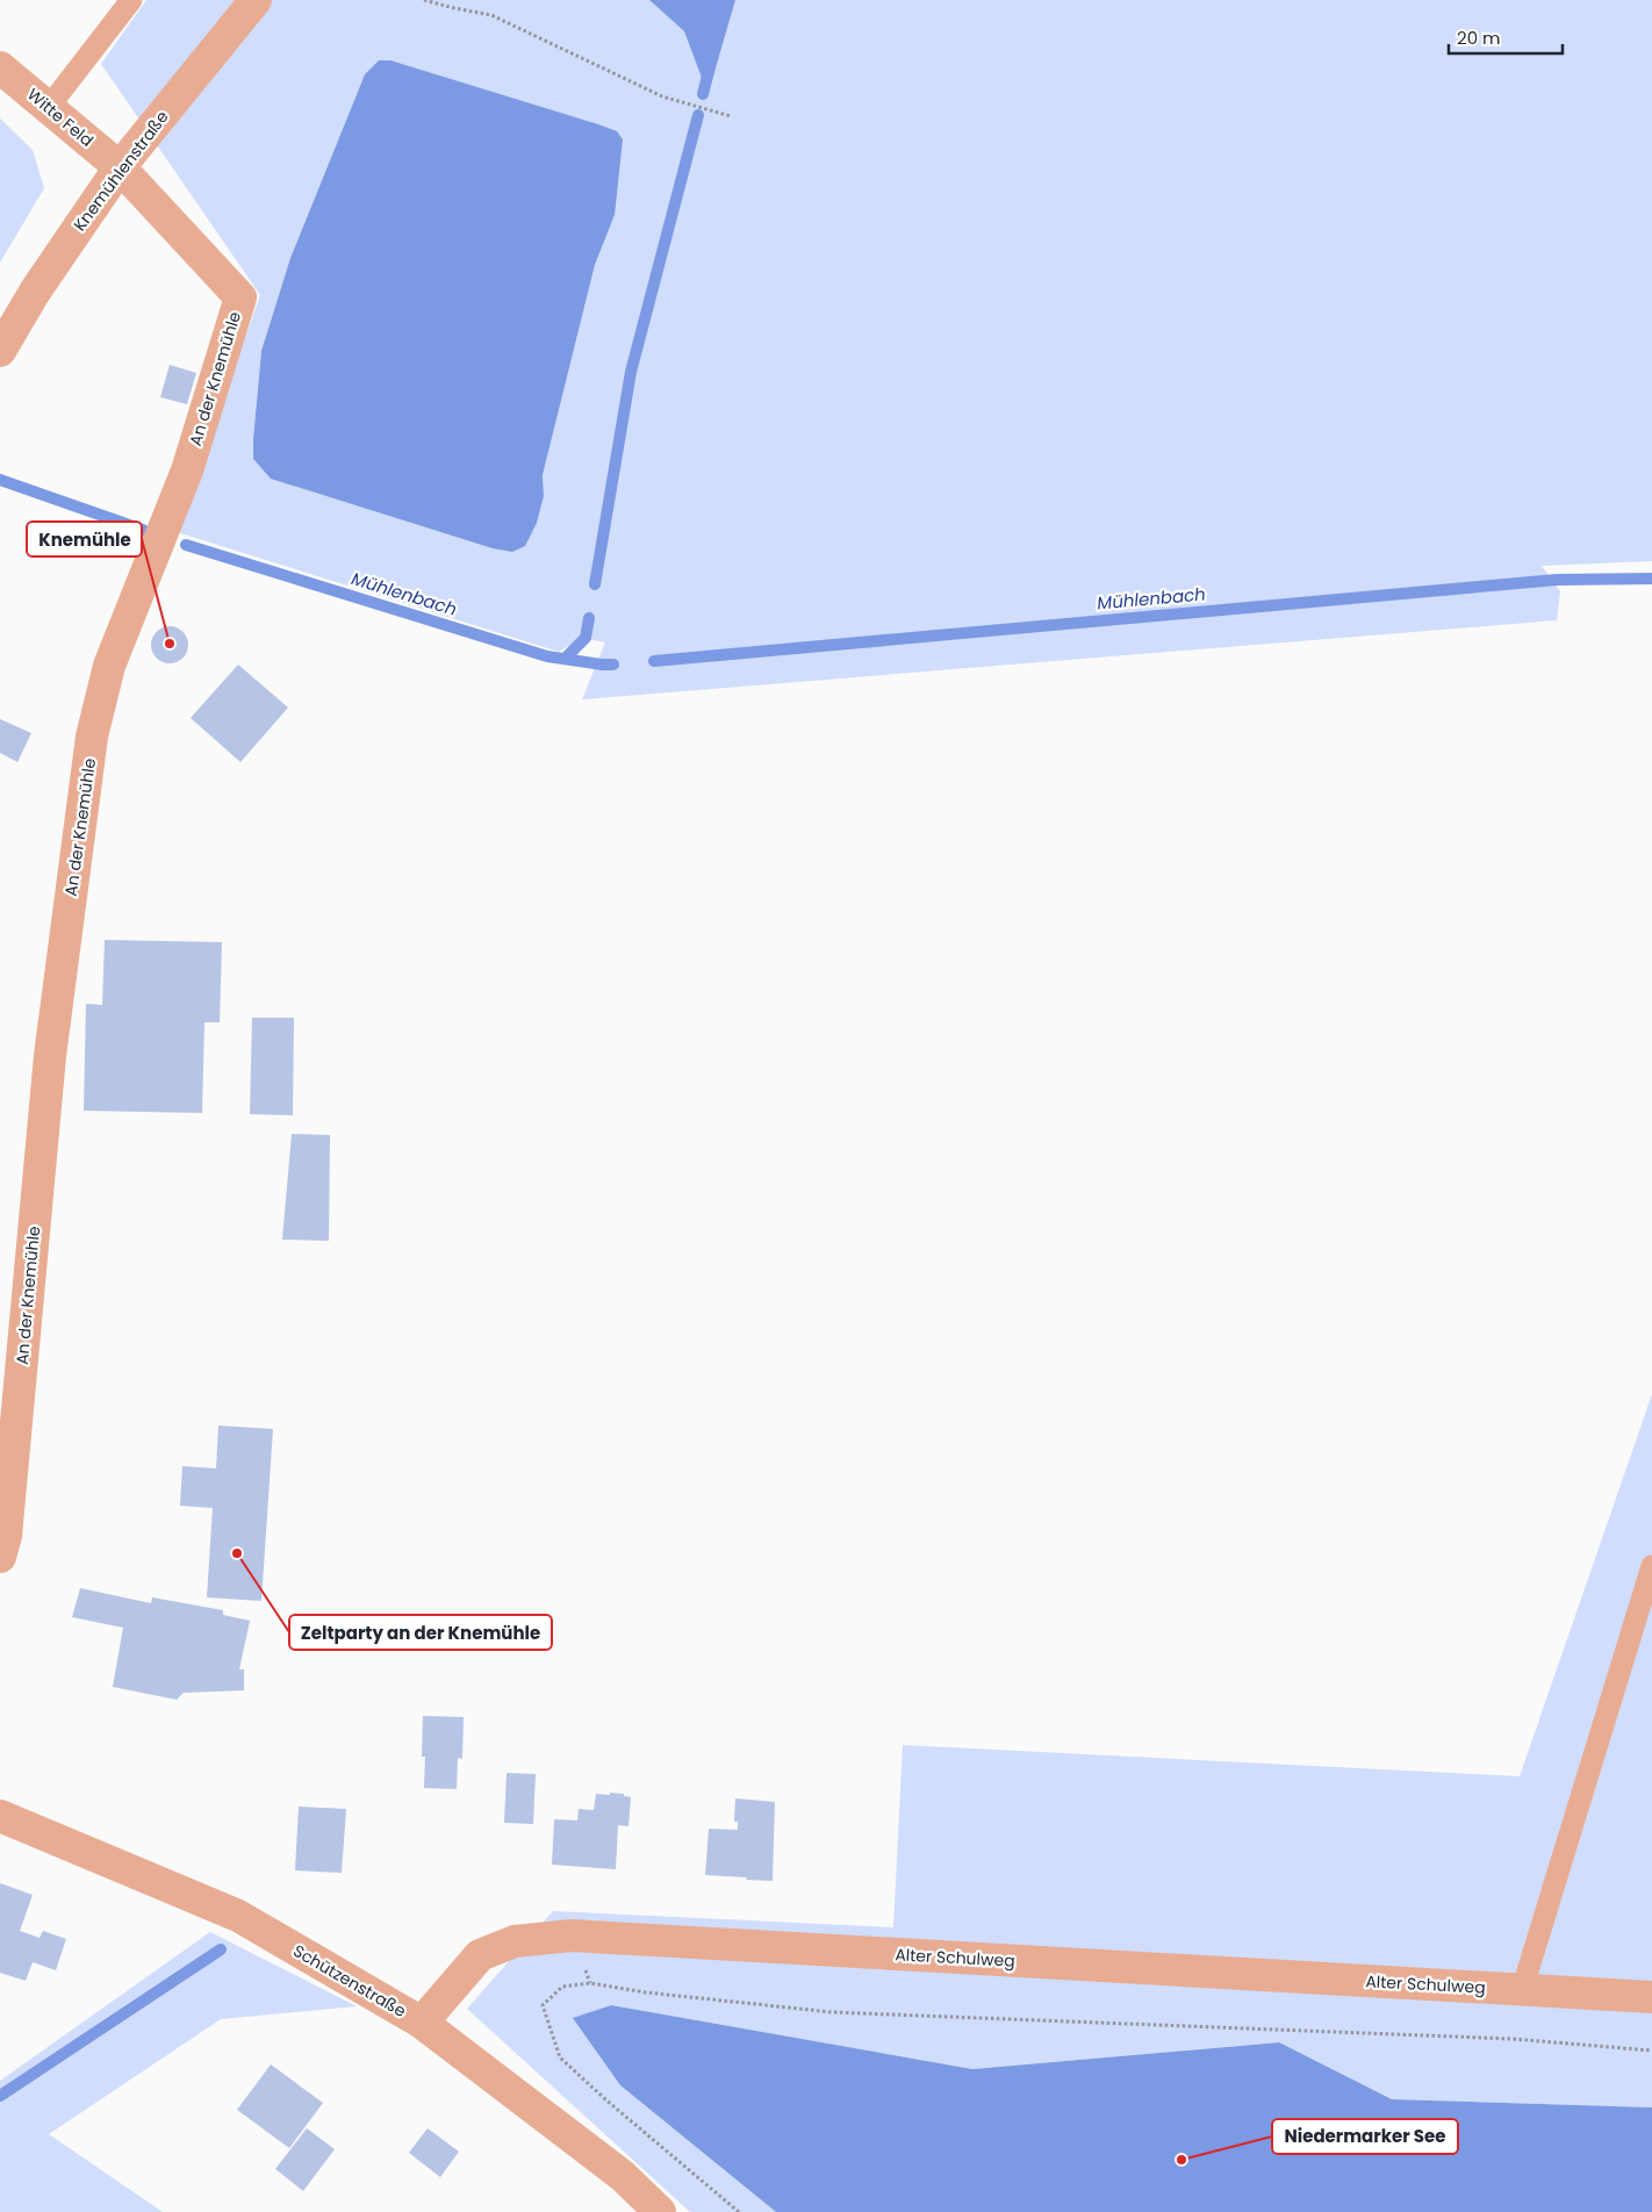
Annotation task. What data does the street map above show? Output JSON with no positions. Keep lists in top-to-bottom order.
{
  "streets": {
    "street": [
      "Witte Feld",
      "Knemühlenstraße",
      "An der Knemühle",
      "Alter Schulweg",
      "Schützenstraße"
    ]
  },
  "crossings": [
    ["Witte Feld", "Knemühlenstraße"],
    ["Witte Feld", "An der Knemühle"],
    ["Knemühlenstraße", "An der Knemühle"],
    ["Alter Schulweg", "Schützenstraße"]
  ],
  "water": ["Mühlenbach"],
  "places": ["Knemühle", "Zeltparty an der Knemühle", "Niedermarker See"],
  "scale_bar": "20 m"
}
